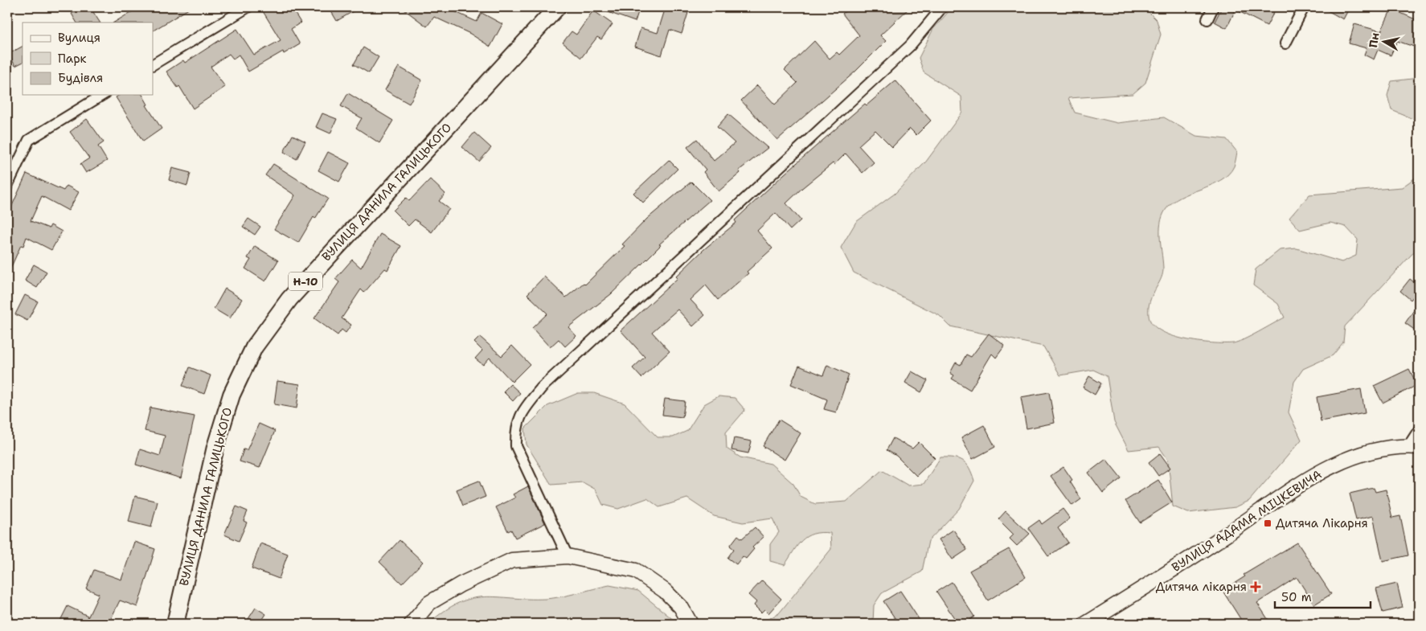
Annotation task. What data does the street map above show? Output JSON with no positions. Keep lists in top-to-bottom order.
{
  "streets": {
    "main road": ["ВУЛИЦЯ ДАНИЛА ГАЛИЦЬКОГО", "Н-10"],
    "street": ["ВУЛИЦЯ АДАМА МІЦКЕВИЧА"]
  },
  "places": {
    "transit": ["Дитяча Лікарня"],
    "health": ["Дитяча лікарня"]
  },
  "legend": ["Вулиця", "Парк", "Будівля"],
  "scale_bar": "50 m",
  "north": "left"
}
